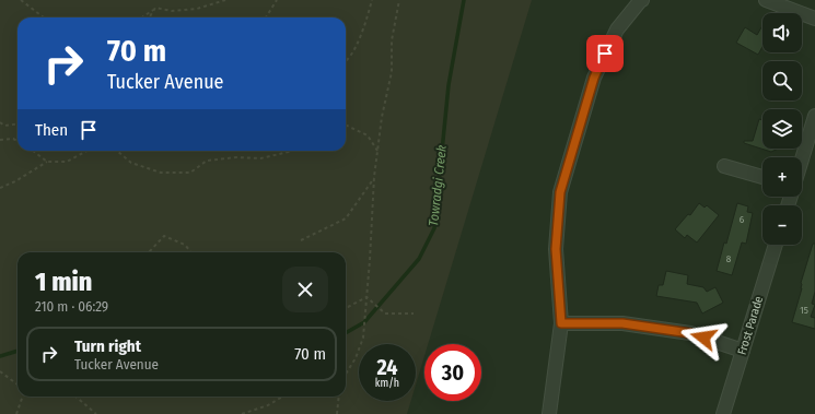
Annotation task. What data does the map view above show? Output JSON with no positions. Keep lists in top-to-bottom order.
{
  "streets": {
    "street": ["Frost Parade"]
  },
  "water": ["Towradgi Creek"],
  "house_numbers": ["6", "8", "15"],
  "page": {
    "map_buttons": ["+", "−"],
    "turn": ["70 m", "Tucker Avenue"],
    "then": "Then",
    "heading": ["1 min", "210 m · 06:29"],
    "list": [
      {
        "name": "Turn right",
        "note": "Tucker Avenue",
        "value": "70 m"
      }
    ],
    "speed": "24 km/h",
    "limit": "30"
  }
}
